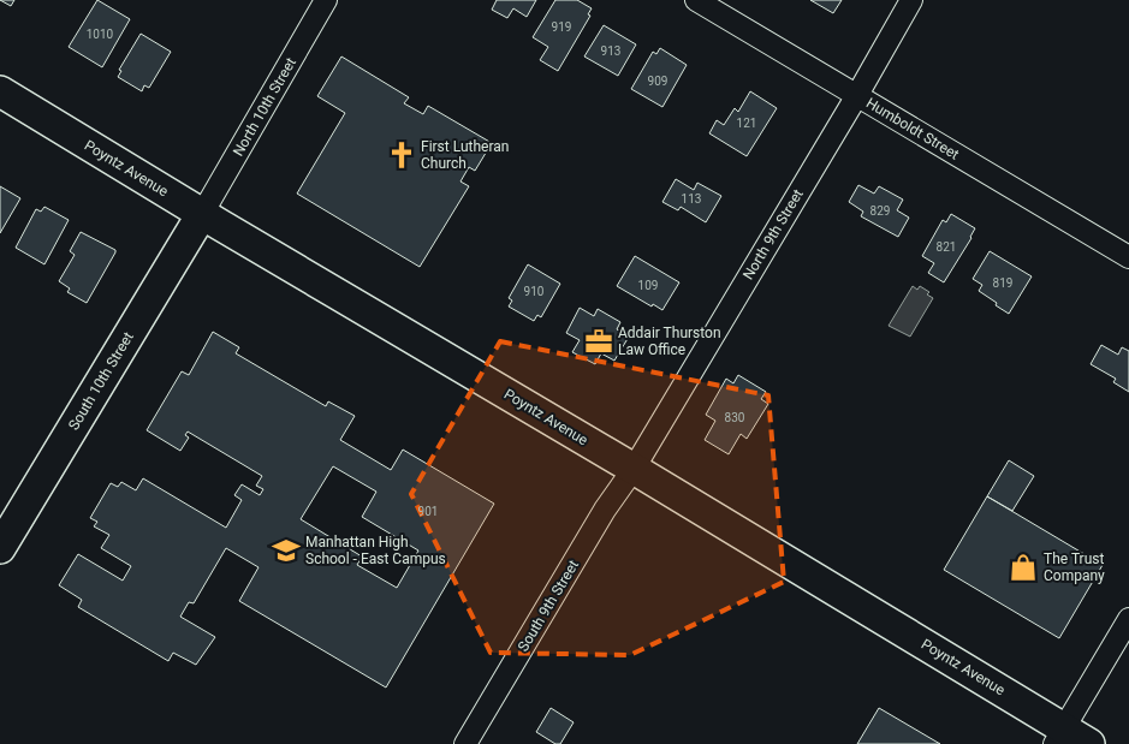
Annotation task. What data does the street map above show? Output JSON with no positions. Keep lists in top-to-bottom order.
{
  "streets": {
    "street": [
      "North 10th Street",
      "Humboldt Street",
      "Poyntz Avenue",
      "North 9th Street",
      "South 10th Street",
      "South 9th Street"
    ]
  },
  "crossings": [
    ["North 10th Street", "Poyntz Avenue"],
    ["North 10th Street", "South 10th Street"],
    ["Humboldt Street", "North 9th Street"],
    ["Poyntz Avenue", "North 9th Street"],
    ["Poyntz Avenue", "South 10th Street"],
    ["Poyntz Avenue", "South 9th Street"],
    ["North 9th Street", "South 9th Street"]
  ],
  "places": {
    "church": ["First Lutheran Church"],
    "office": ["Addair Thurston Law Office"],
    "school or university": ["Manhattan High School - East Campus"],
    "shop": ["The Trust Company"]
  },
  "house_numbers": [
    "919",
    "1010",
    "913",
    "909",
    "121",
    "113",
    "829",
    "821",
    "819",
    "109",
    "910",
    "830",
    "901"
  ]
}
